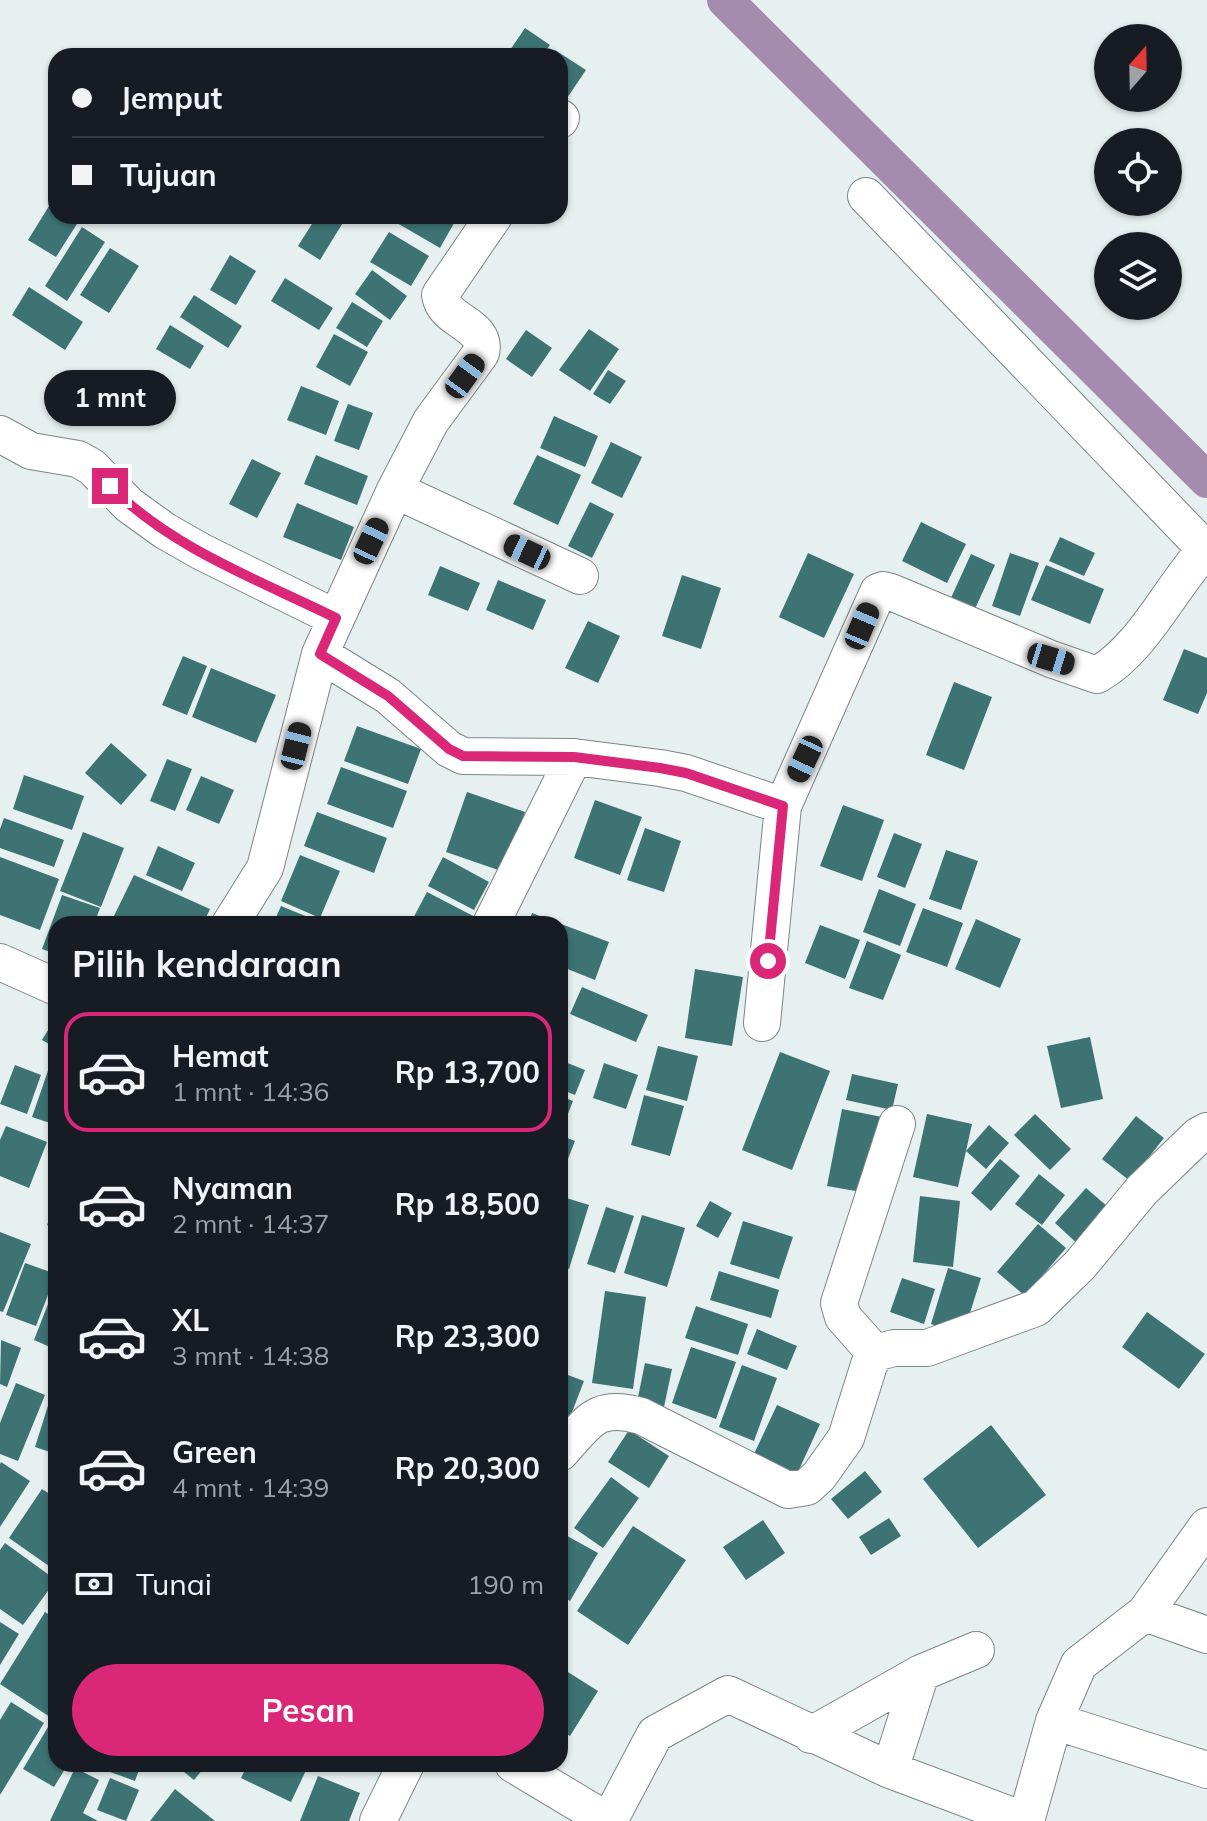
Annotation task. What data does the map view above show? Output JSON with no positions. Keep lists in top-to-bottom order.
{
  "north": "top",
  "page": {
    "banner": ["Jemput", "Tujuan"],
    "bubble": "1 mnt",
    "heading": "Pilih kendaraan",
    "list": [
      {
        "name": "Hemat",
        "note": "1 mnt · 14:36",
        "value": "Rp 13,700"
      },
      {
        "name": "Nyaman",
        "note": "2 mnt · 14:37",
        "value": "Rp 18,500"
      },
      {
        "name": "XL",
        "note": "3 mnt · 14:38",
        "value": "Rp 23,300"
      },
      {
        "name": "Green",
        "note": "4 mnt · 14:39",
        "value": "Rp 20,300"
      }
    ],
    "pay": ["Tunai", "190 m"],
    "buttons": "Pesan"
  }
}
